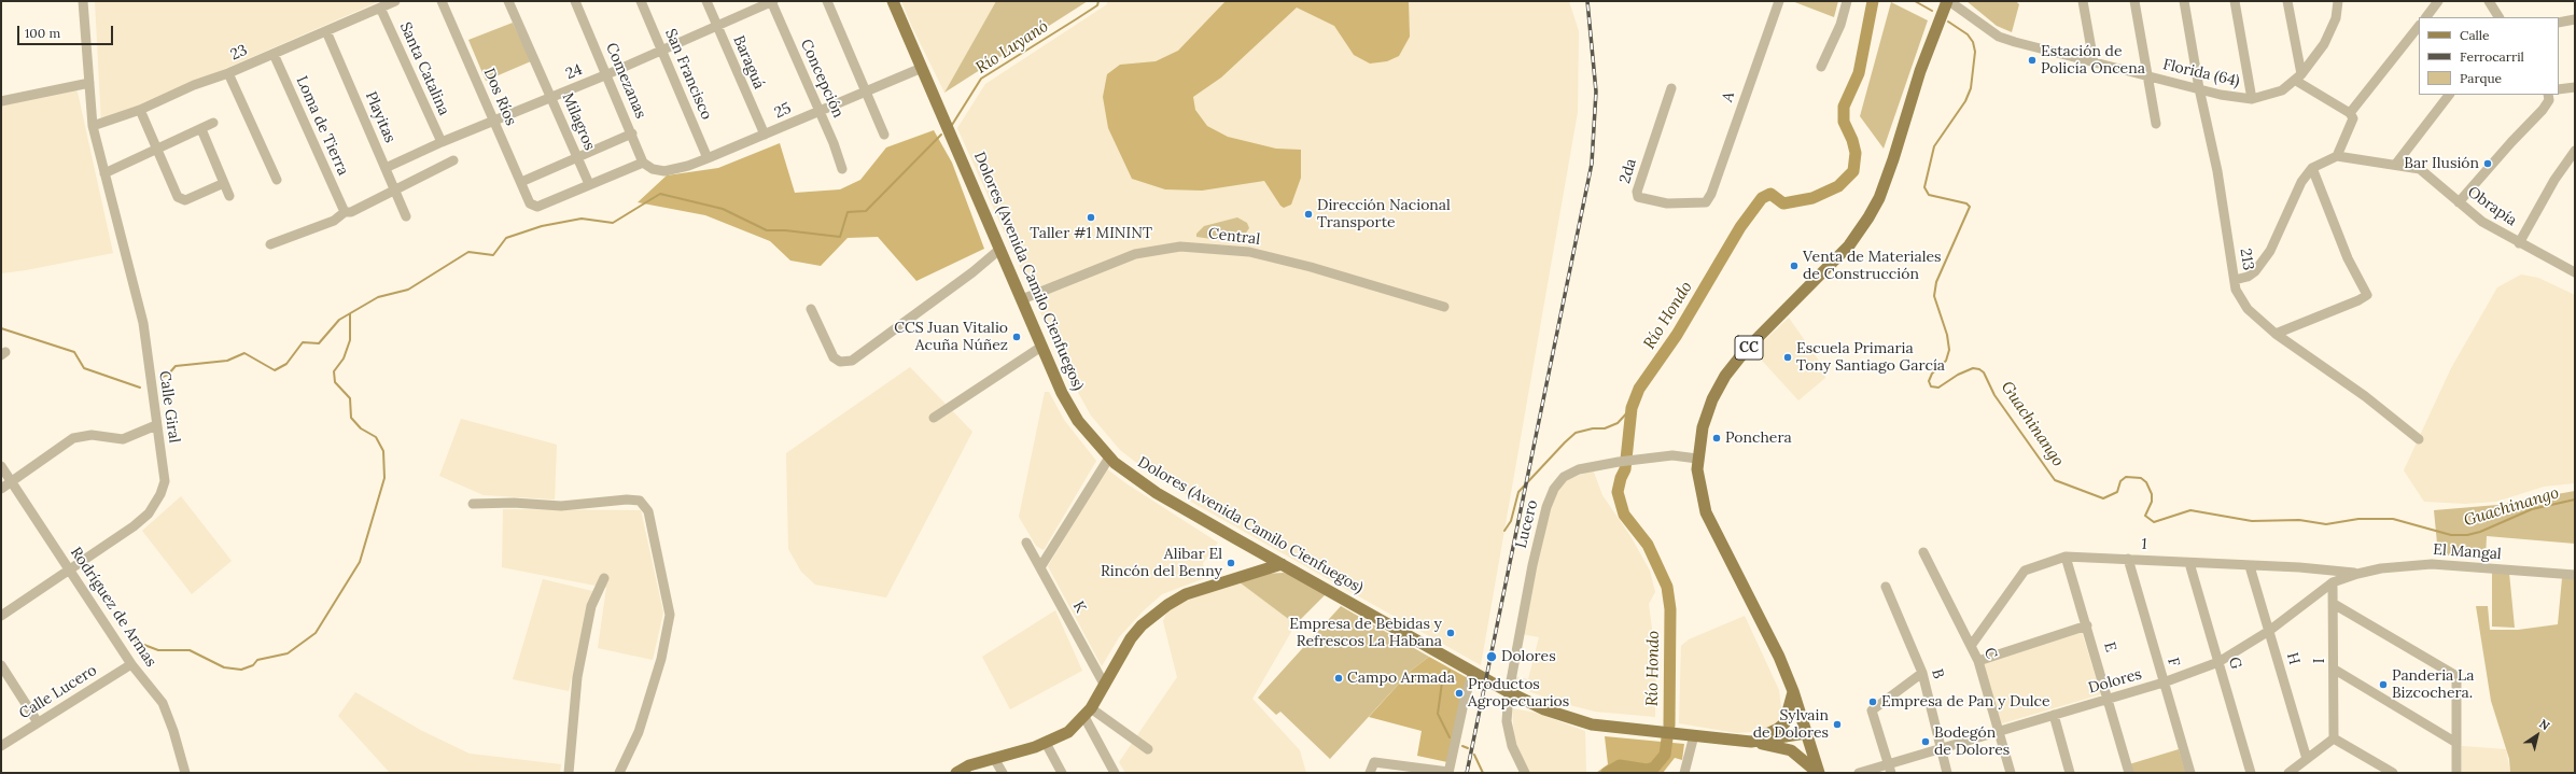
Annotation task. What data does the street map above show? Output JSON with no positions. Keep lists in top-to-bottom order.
{
  "streets": {
    "main road": ["Dolores (Avenida Camilo Cienfuegos)", "CC"],
    "street": [
      "23",
      "Baraguá",
      "Santa Catalina",
      "24",
      "Florida (64)",
      "San Francisco",
      "Concepción",
      "Comezanas",
      "Dos Ríos",
      "A",
      "25",
      "Playitas",
      "Milagros",
      "Loma de Tierra",
      "2da",
      "Obrapía",
      "Central",
      "213",
      "Calle Giral",
      "Lucero",
      "1",
      "El Mangal",
      "Rodríguez de Armas",
      "K",
      "E",
      "C",
      "H",
      "I",
      "F",
      "G",
      "B",
      "Dolores",
      "Calle Lucero"
    ]
  },
  "crossings": [
    ["23", "Santa Catalina"],
    ["23", "Playitas"],
    ["23", "Loma de Tierra"],
    ["23", "Calle Giral"],
    ["Baraguá", "24"],
    ["Baraguá", "25"],
    ["Santa Catalina", "24"],
    ["24", "San Francisco"],
    ["24", "Concepción"],
    ["24", "Comezanas"],
    ["24", "Dos Ríos"],
    ["24", "Playitas"],
    ["24", "Milagros"],
    ["Florida (64)", "213"],
    ["Florida (64)", "CC"],
    ["San Francisco", "25"],
    ["Concepción", "25"],
    ["Comezanas", "25"],
    ["Dos Ríos", "Milagros"],
    ["A", "2da"],
    ["25", "Dolores (Avenida Camilo Cienfuegos)"],
    ["Central", "Dolores (Avenida Camilo Cienfuegos)"],
    ["Dolores (Avenida Camilo Cienfuegos)", "CC"],
    ["Dolores (Avenida Camilo Cienfuegos)", "Lucero"],
    ["CC", "Lucero"],
    ["Calle Giral", "Rodríguez de Armas"],
    ["1", "El Mangal"],
    ["1", "E"],
    ["1", "C"],
    ["1", "H"],
    ["1", "F"],
    ["1", "G"],
    ["1", "Dolores"],
    ["El Mangal", "Dolores"],
    ["Rodríguez de Armas", "Calle Lucero"],
    ["E", "Dolores"],
    ["C", "Dolores"],
    ["H", "Dolores"],
    ["I", "Dolores"],
    ["F", "Dolores"],
    ["G", "Dolores"],
    ["B", "Dolores"]
  ],
  "water": ["Río Luyanó", "Río Hondo", "Guachinango"],
  "places": [
    "Estación de Policía Oncena",
    "Bar Ilusión",
    "Dirección Nacional Transporte",
    "Taller #1 MININT",
    "Venta de Materiales de Construcción",
    "CCS Juan Vitalio Acuña Núñez",
    "Escuela Primaria Tony Santiago García",
    "Ponchera",
    "Alibar El Rincón del Benny",
    "Empresa de Bebidas y Refrescos La Habana",
    "Dolores",
    "Campo Armada",
    "Panderia La Bizcochera.",
    "Productos Agropecuarios",
    "Empresa de Pan y Dulce",
    "Sylvain de Dolores",
    "Bodegón de Dolores"
  ],
  "legend": ["Calle", "Ferrocarril", "Parque"],
  "scale_bar": "100 m",
  "north": "top right"
}
